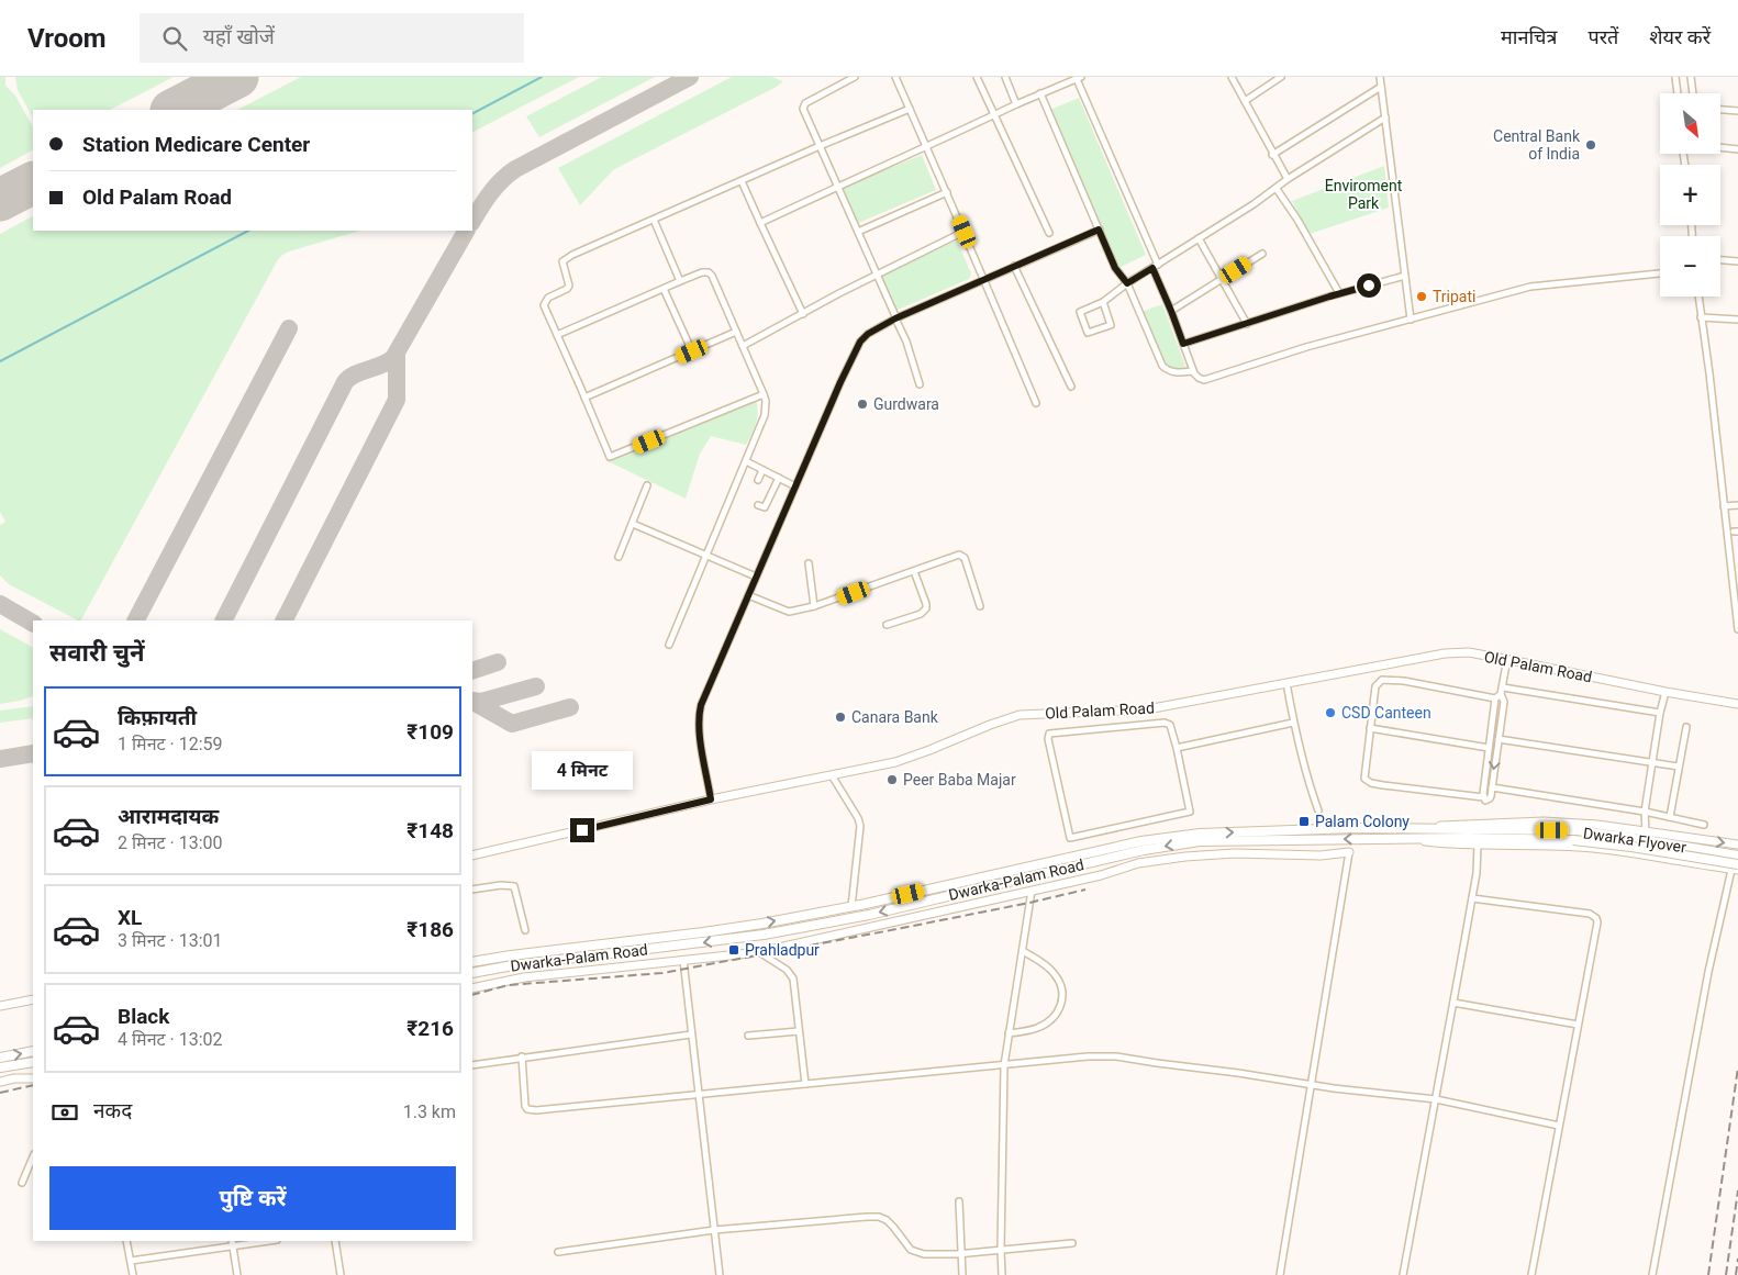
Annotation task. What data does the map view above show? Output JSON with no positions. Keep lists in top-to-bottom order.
{
  "streets": {
    "main road": ["Dwarka Flyover", "Dwarka-Palam Road"],
    "street": ["Old Palam Road"]
  },
  "crossings": [
    ["Dwarka Flyover", "Dwarka-Palam Road"]
  ],
  "parks": ["Enviroment Park"],
  "places": {
    "other": [
      "Central Bank of India",
      "Tripati",
      "Gurdwara",
      "CSD Canteen",
      "Canara Bank",
      "Peer Baba Majar"
    ],
    "transit": ["Palam Colony", "Prahladpur"]
  },
  "north": "bottom right",
  "page": {
    "header": "Vroom",
    "search": "यहाँ खोजें",
    "nav": ["मानचित्र", "परतें", "शेयर करें"],
    "map_buttons": ["+", "−"],
    "banner": ["Station Medicare Center", "Old Palam Road"],
    "heading": "सवारी चुनें",
    "list": [
      {
        "name": "किफ़ायती",
        "note": "1 मिनट · 12:59",
        "value": "₹109"
      },
      {
        "name": "आरामदायक",
        "note": "2 मिनट · 13:00",
        "value": "₹148"
      },
      {
        "name": "XL",
        "note": "3 मिनट · 13:01",
        "value": "₹186"
      },
      {
        "name": "Black",
        "note": "4 मिनट · 13:02",
        "value": "₹216"
      }
    ],
    "bubble": "4 मिनट",
    "pay": ["नकद", "1.3 km"],
    "buttons": "पुष्टि करें"
  }
}
